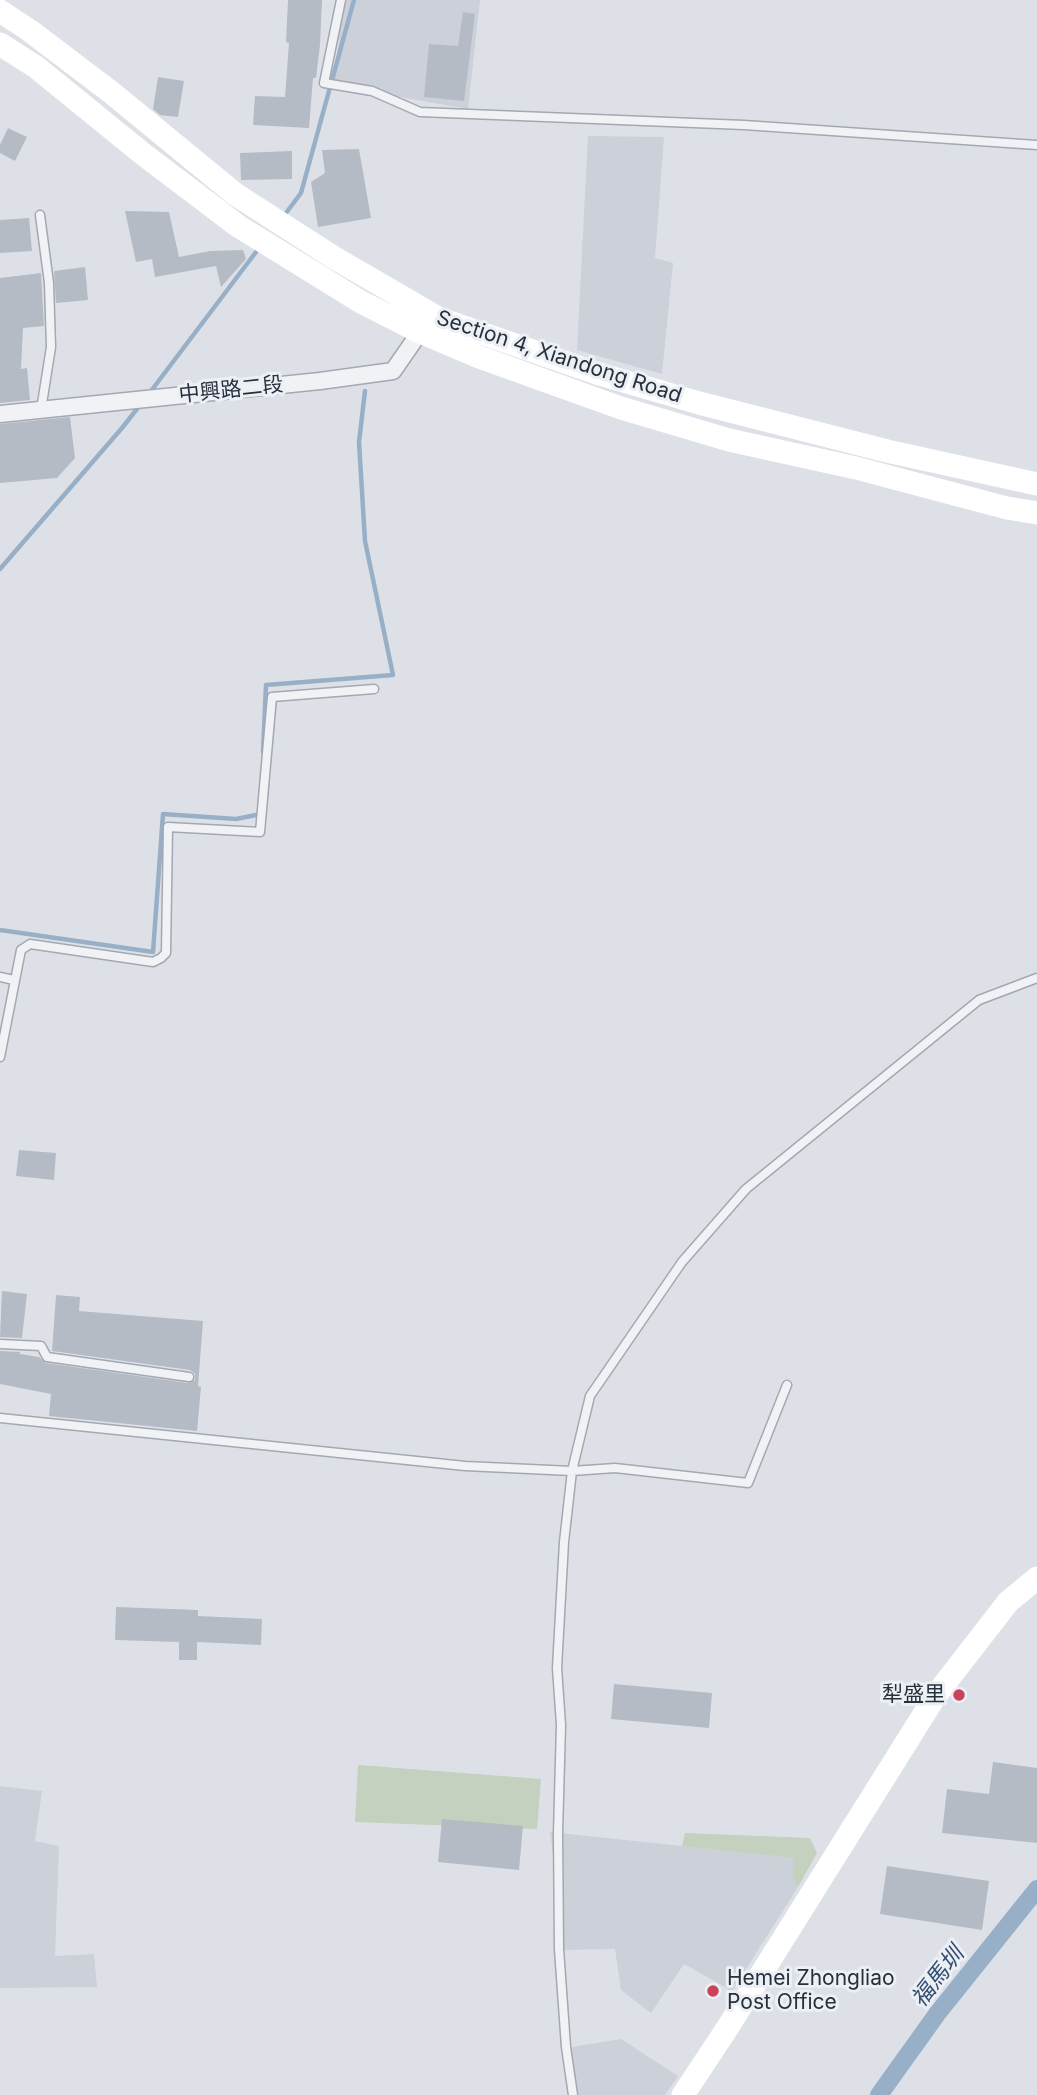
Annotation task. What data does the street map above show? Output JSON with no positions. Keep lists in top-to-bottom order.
{
  "streets": {
    "main road": ["Section 4, Xiandong Road"],
    "street": ["中興路二段"]
  },
  "crossings": [
    ["Section 4, Xiandong Road", "中興路二段"]
  ],
  "water": ["福馬圳"],
  "places": ["犁盛里", "Hemei Zhongliao Post Office"]
}
